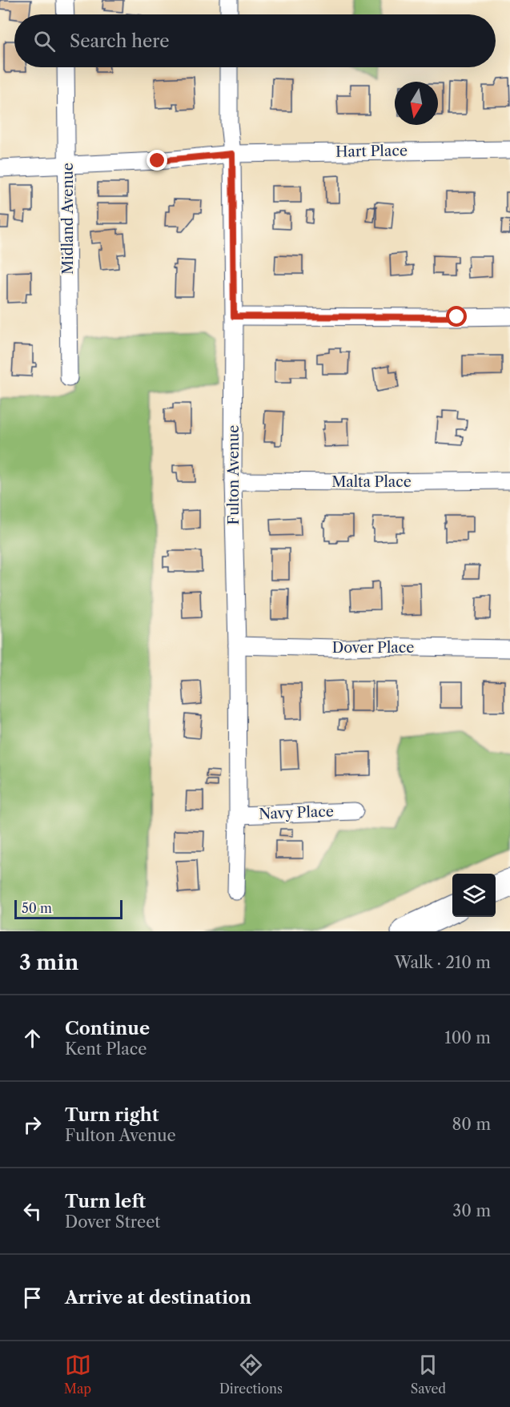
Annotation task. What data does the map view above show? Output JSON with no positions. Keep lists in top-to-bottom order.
{
  "streets": {
    "street": [
      "Hart Place",
      "Midland Avenue",
      "Fulton Avenue",
      "Malta Place",
      "Dover Place",
      "Navy Place"
    ]
  },
  "crossings": [
    ["Hart Place", "Midland Avenue"],
    ["Hart Place", "Fulton Avenue"],
    ["Fulton Avenue", "Malta Place"],
    ["Fulton Avenue", "Dover Place"],
    ["Fulton Avenue", "Navy Place"]
  ],
  "scale_bar": "50 m",
  "north": "bottom",
  "page": {
    "search": "Search here",
    "scale": "50 m",
    "heading": ["3 min", "Walk · 210 m"],
    "list": [
      ["Continue", "Kent Place", "100 m"],
      ["Turn right", "Fulton Avenue", "80 m"],
      ["Turn left", "Dover Street", "30 m"],
      "Arrive at destination"
    ],
    "nav": ["Map", "Directions", "Saved"]
  }
}
